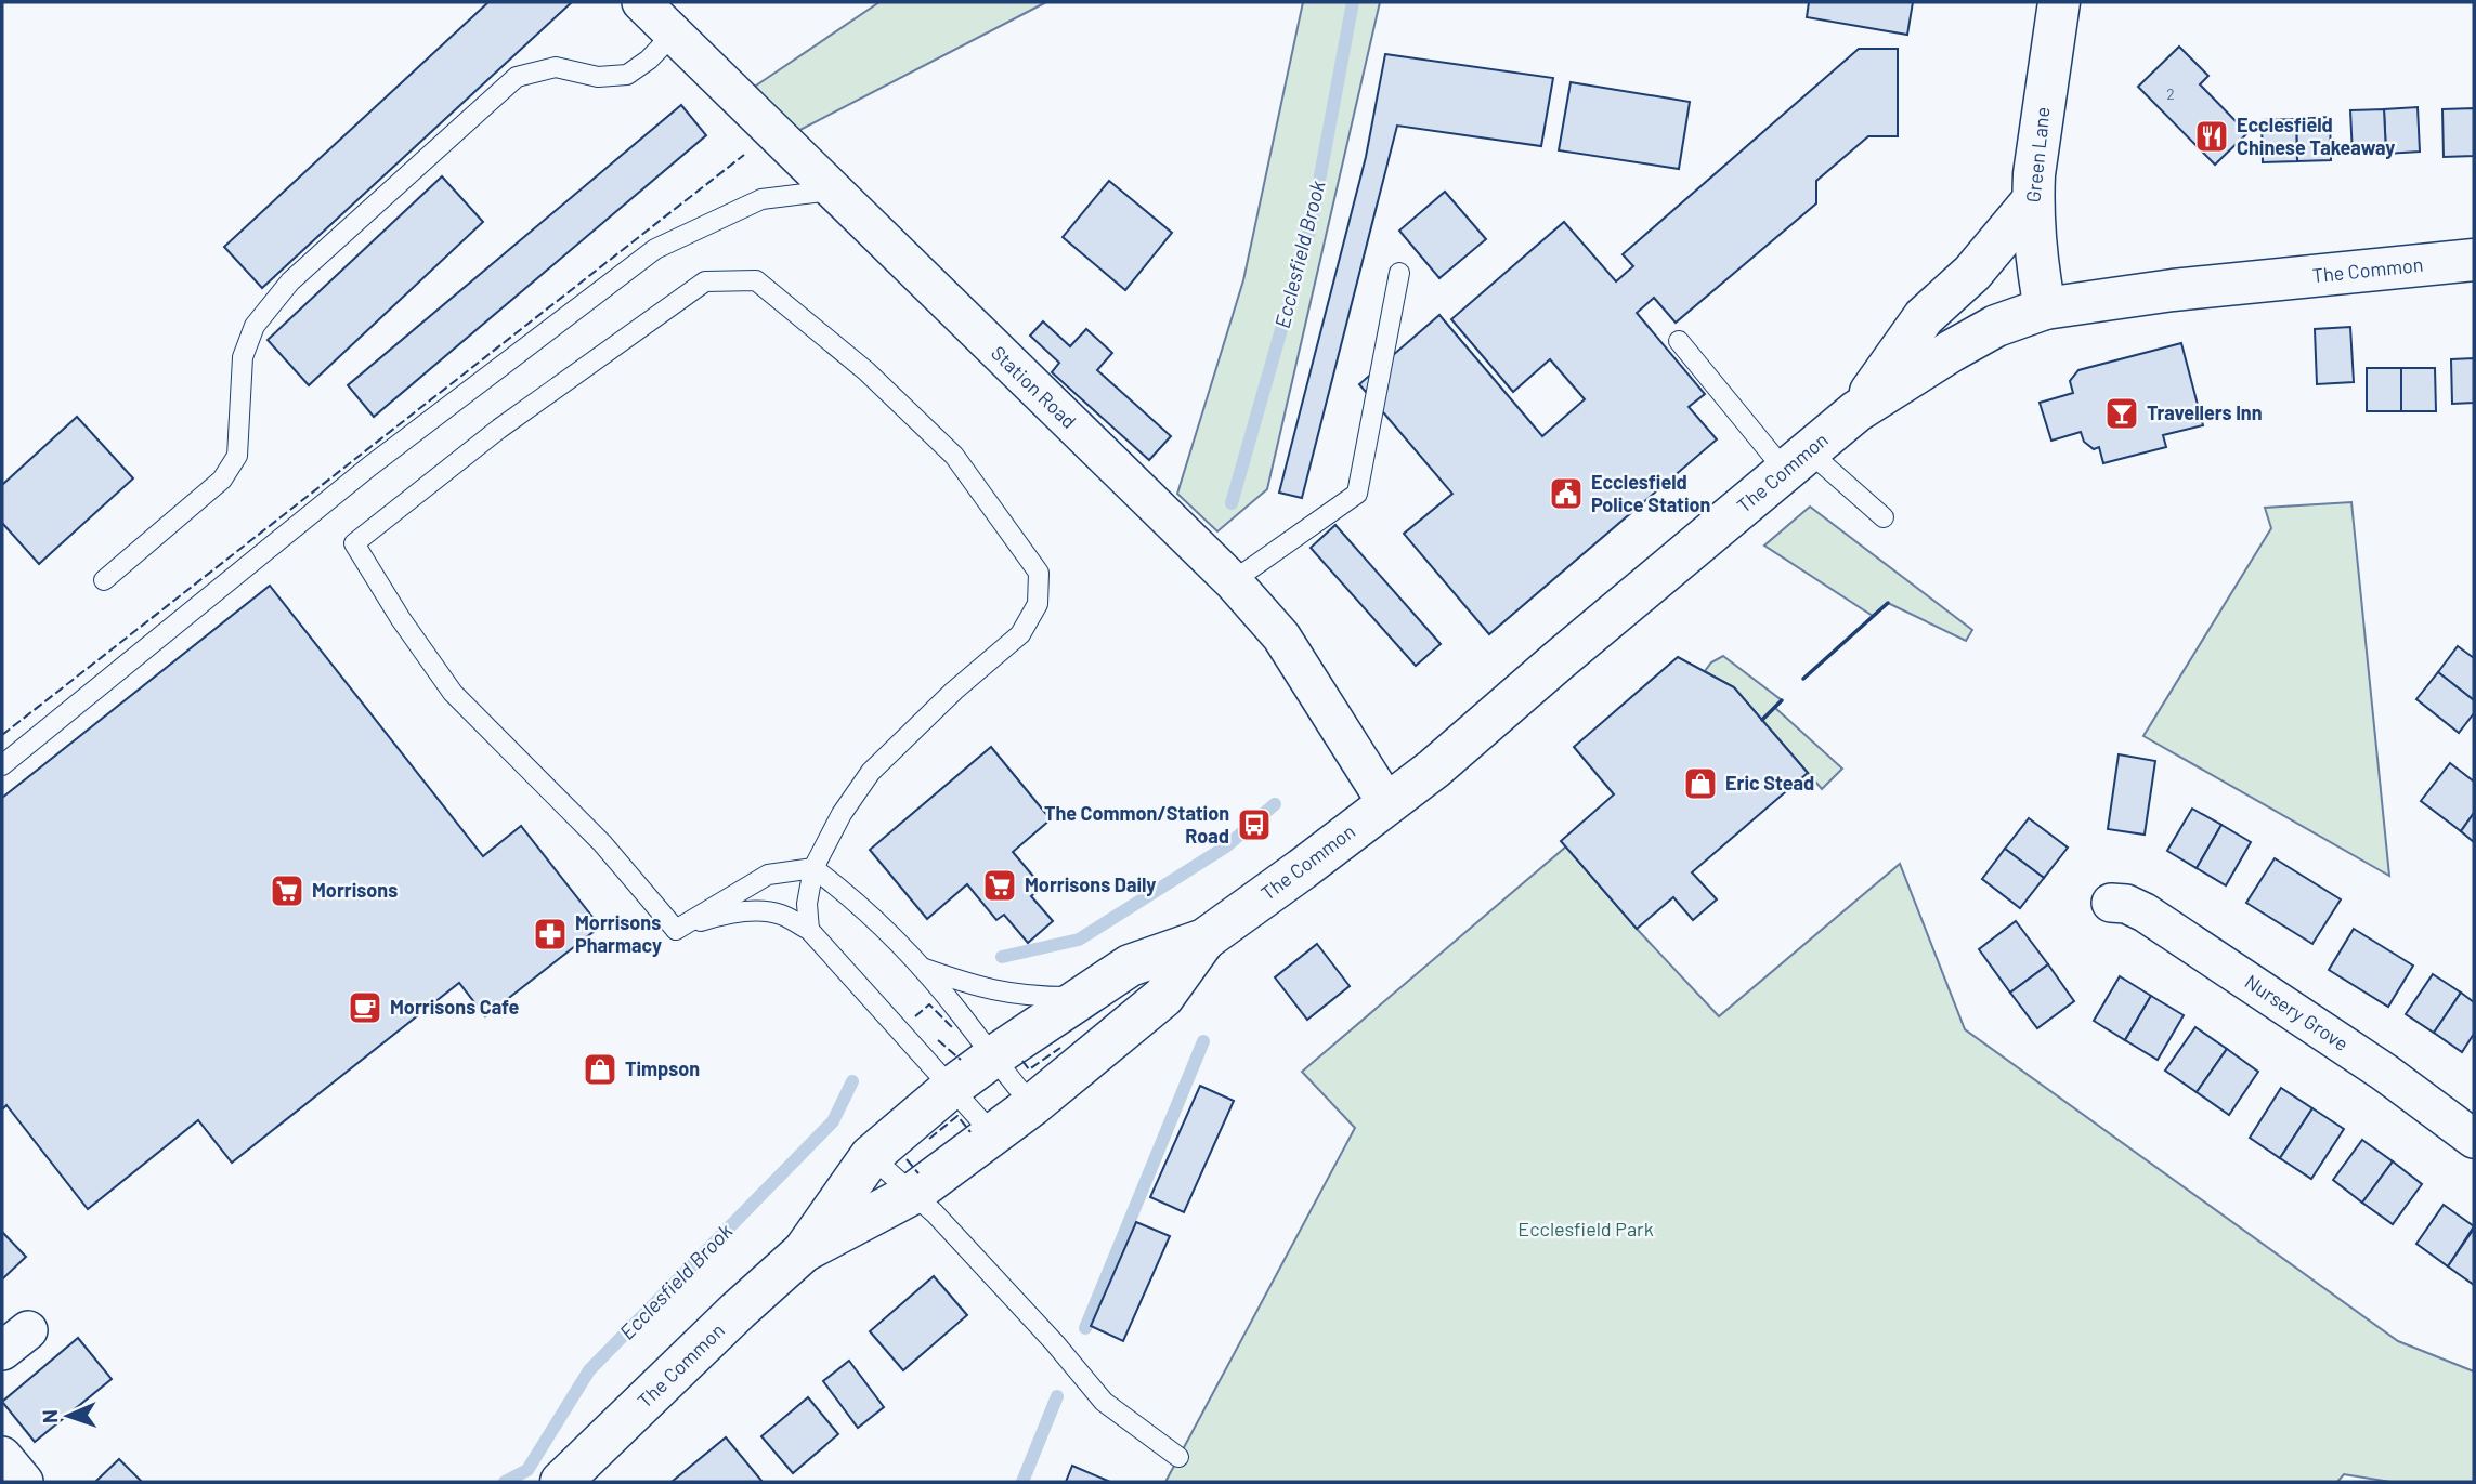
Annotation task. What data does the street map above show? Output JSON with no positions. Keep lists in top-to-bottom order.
{
  "streets": {
    "main road": ["Green Lane", "The Common"],
    "street": ["Station Road", "Nursery Grove"]
  },
  "crossings": [
    ["Green Lane", "The Common"],
    ["The Common", "Station Road"]
  ],
  "water": ["Ecclesfield Brook"],
  "parks": ["Ecclesfield Park"],
  "places": {
    "restaurant": ["Ecclesfield Chinese Takeaway"],
    "bar": ["Travellers Inn"],
    "public building": ["Ecclesfield Police Station"],
    "shop": ["Eric Stead", "Timpson"],
    "bus stop": ["The Common/Station Road"],
    "supermarket": ["Morrisons Daily", "Morrisons"],
    "pharmacy": ["Morrisons Pharmacy"],
    "cafe": ["Morrisons Cafe"]
  },
  "house_numbers": ["2"],
  "north": "left"
}
